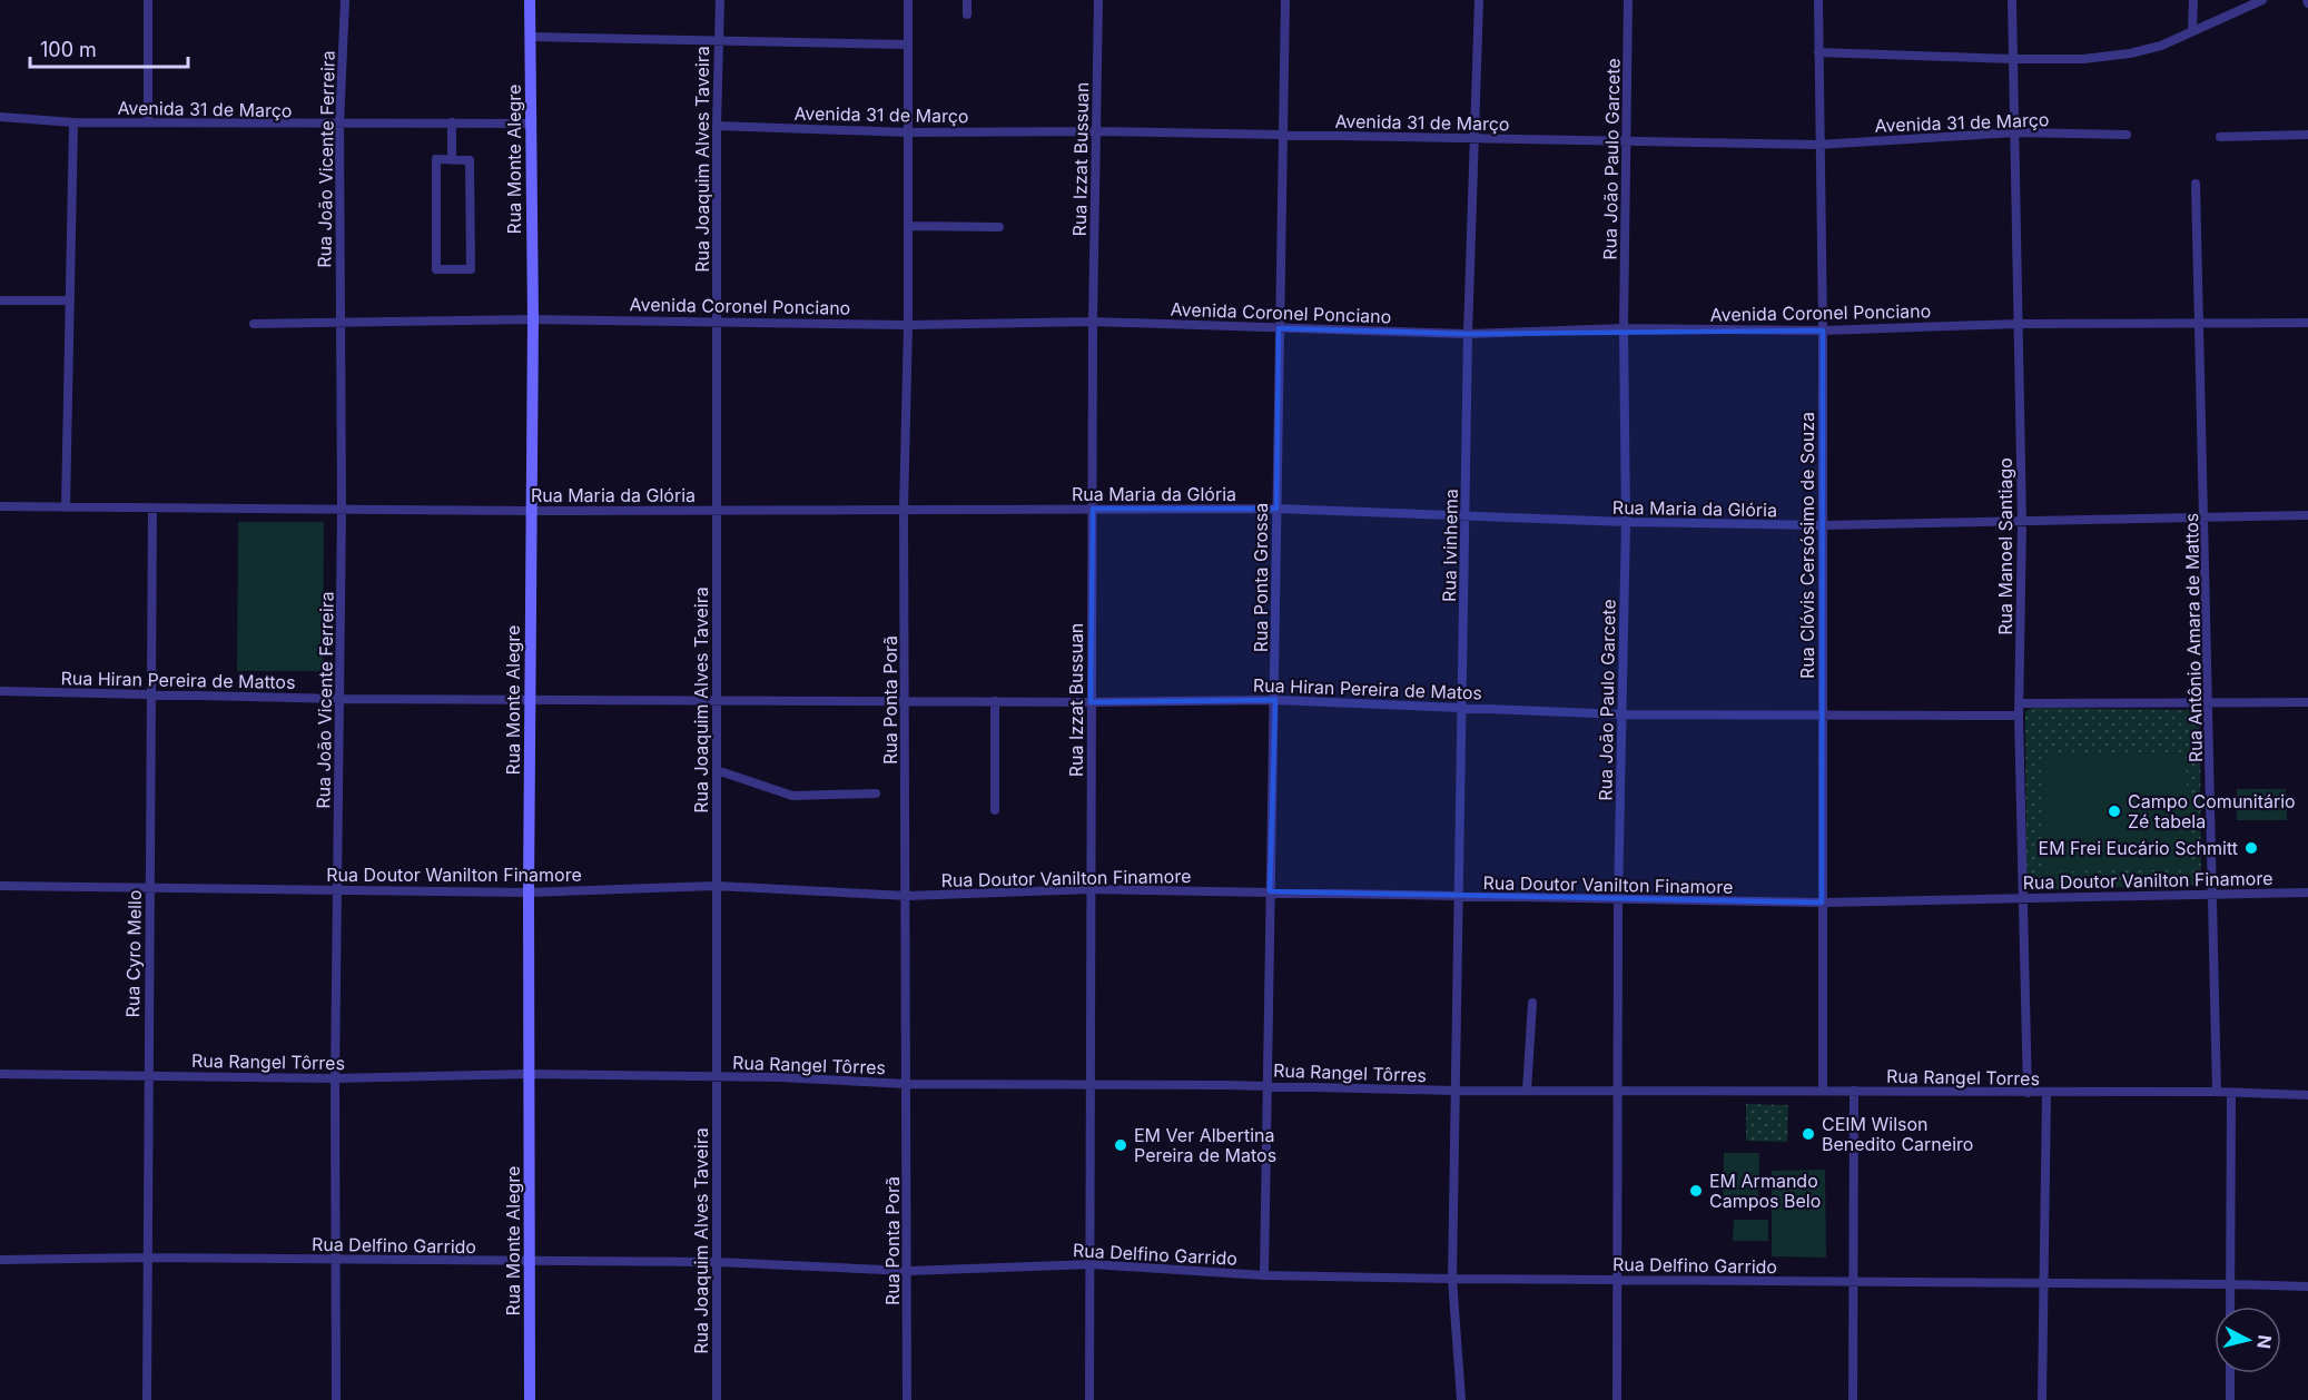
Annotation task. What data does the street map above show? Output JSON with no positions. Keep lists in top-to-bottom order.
{
  "streets": {
    "street": [
      "Avenida 31 de Março",
      "Rua João Vicente Ferreira",
      "Rua Monte Alegre",
      "Rua Joaquim Alves Taveira",
      "Rua Izzat Bussuan",
      "Rua João Paulo Garcete",
      "Avenida Coronel Ponciano",
      "Rua Maria da Glória",
      "Rua Ivinhema",
      "Rua Clóvis Cersósimo de Souza",
      "Rua Manoel Santiago",
      "Rua Ponta Grossa",
      "Rua Antônio Amara de Mattos",
      "Rua Hiran Pereira de Mattos",
      "Rua Hiran Pereira de Matos",
      "Rua Ponta Porã",
      "Rua Doutor Wanilton Finamore",
      "Rua Doutor Vanilton Finamore",
      "Rua Cyro Mello",
      "Rua Rangel Tôrres",
      "Rua Rangel Torres",
      "Rua Delfino Garrido"
    ]
  },
  "crossings": [
    ["Avenida 31 de Março", "Rua João Vicente Ferreira"],
    ["Avenida 31 de Março", "Rua Monte Alegre"],
    ["Avenida 31 de Março", "Rua Joaquim Alves Taveira"],
    ["Avenida 31 de Março", "Rua Izzat Bussuan"],
    ["Avenida 31 de Março", "Rua João Paulo Garcete"],
    ["Avenida 31 de Março", "Rua Ivinhema"],
    ["Avenida 31 de Março", "Rua Clóvis Cersósimo de Souza"],
    ["Avenida 31 de Março", "Rua Manoel Santiago"],
    ["Avenida 31 de Março", "Rua Ponta Grossa"],
    ["Avenida 31 de Março", "Rua Ponta Porã"],
    ["Rua João Vicente Ferreira", "Avenida Coronel Ponciano"],
    ["Rua João Vicente Ferreira", "Rua Maria da Glória"],
    ["Rua João Vicente Ferreira", "Rua Hiran Pereira de Mattos"],
    ["Rua João Vicente Ferreira", "Rua Doutor Wanilton Finamore"],
    ["Rua João Vicente Ferreira", "Rua Rangel Tôrres"],
    ["Rua João Vicente Ferreira", "Rua Delfino Garrido"],
    ["Rua Monte Alegre", "Avenida Coronel Ponciano"],
    ["Rua Monte Alegre", "Rua Maria da Glória"],
    ["Rua Monte Alegre", "Rua Hiran Pereira de Mattos"],
    ["Rua Monte Alegre", "Rua Doutor Wanilton Finamore"],
    ["Rua Monte Alegre", "Rua Rangel Tôrres"],
    ["Rua Monte Alegre", "Rua Delfino Garrido"],
    ["Rua Joaquim Alves Taveira", "Avenida Coronel Ponciano"],
    ["Rua Joaquim Alves Taveira", "Rua Maria da Glória"],
    ["Rua Joaquim Alves Taveira", "Rua Hiran Pereira de Mattos"],
    ["Rua Joaquim Alves Taveira", "Rua Hiran Pereira de Matos"],
    ["Rua Joaquim Alves Taveira", "Rua Doutor Wanilton Finamore"],
    ["Rua Joaquim Alves Taveira", "Rua Rangel Tôrres"],
    ["Rua Joaquim Alves Taveira", "Rua Delfino Garrido"],
    ["Rua Izzat Bussuan", "Avenida Coronel Ponciano"],
    ["Rua Izzat Bussuan", "Rua Maria da Glória"],
    ["Rua Izzat Bussuan", "Rua Hiran Pereira de Matos"],
    ["Rua Izzat Bussuan", "Rua Doutor Vanilton Finamore"],
    ["Rua Izzat Bussuan", "Rua Rangel Tôrres"],
    ["Rua Izzat Bussuan", "Rua Delfino Garrido"],
    ["Rua João Paulo Garcete", "Avenida Coronel Ponciano"],
    ["Rua João Paulo Garcete", "Rua Maria da Glória"],
    ["Rua João Paulo Garcete", "Rua Hiran Pereira de Matos"],
    ["Rua João Paulo Garcete", "Rua Doutor Vanilton Finamore"],
    ["Rua João Paulo Garcete", "Rua Rangel Tôrres"],
    ["Rua João Paulo Garcete", "Rua Rangel Torres"],
    ["Rua João Paulo Garcete", "Rua Delfino Garrido"],
    ["Avenida Coronel Ponciano", "Rua Ivinhema"],
    ["Avenida Coronel Ponciano", "Rua Clóvis Cersósimo de Souza"],
    ["Avenida Coronel Ponciano", "Rua Manoel Santiago"],
    ["Avenida Coronel Ponciano", "Rua Ponta Grossa"],
    ["Avenida Coronel Ponciano", "Rua Antônio Amara de Mattos"],
    ["Avenida Coronel Ponciano", "Rua Ponta Porã"],
    ["Rua Maria da Glória", "Rua Ivinhema"],
    ["Rua Maria da Glória", "Rua Clóvis Cersósimo de Souza"],
    ["Rua Maria da Glória", "Rua Manoel Santiago"],
    ["Rua Maria da Glória", "Rua Ponta Grossa"],
    ["Rua Maria da Glória", "Rua Antônio Amara de Mattos"],
    ["Rua Maria da Glória", "Rua Ponta Porã"],
    ["Rua Maria da Glória", "Rua Cyro Mello"],
    ["Rua Ivinhema", "Rua Hiran Pereira de Matos"],
    ["Rua Ivinhema", "Rua Doutor Vanilton Finamore"],
    ["Rua Ivinhema", "Rua Rangel Tôrres"],
    ["Rua Ivinhema", "Rua Delfino Garrido"],
    ["Rua Clóvis Cersósimo de Souza", "Rua Hiran Pereira de Matos"],
    ["Rua Clóvis Cersósimo de Souza", "Rua Doutor Vanilton Finamore"],
    ["Rua Clóvis Cersósimo de Souza", "Rua Rangel Torres"],
    ["Rua Manoel Santiago", "Rua Hiran Pereira de Matos"],
    ["Rua Manoel Santiago", "Rua Doutor Vanilton Finamore"],
    ["Rua Manoel Santiago", "Rua Rangel Torres"],
    ["Rua Ponta Grossa", "Rua Hiran Pereira de Matos"],
    ["Rua Ponta Grossa", "Rua Doutor Vanilton Finamore"],
    ["Rua Ponta Grossa", "Rua Rangel Tôrres"],
    ["Rua Ponta Grossa", "Rua Delfino Garrido"],
    ["Rua Antônio Amara de Mattos", "Rua Doutor Vanilton Finamore"],
    ["Rua Antônio Amara de Mattos", "Rua Rangel Torres"],
    ["Rua Hiran Pereira de Mattos", "Rua Hiran Pereira de Matos"],
    ["Rua Hiran Pereira de Mattos", "Rua Cyro Mello"],
    ["Rua Hiran Pereira de Matos", "Rua Ponta Porã"],
    ["Rua Ponta Porã", "Rua Doutor Wanilton Finamore"],
    ["Rua Ponta Porã", "Rua Doutor Vanilton Finamore"],
    ["Rua Ponta Porã", "Rua Rangel Tôrres"],
    ["Rua Ponta Porã", "Rua Delfino Garrido"],
    ["Rua Doutor Wanilton Finamore", "Rua Doutor Vanilton Finamore"],
    ["Rua Doutor Wanilton Finamore", "Rua Cyro Mello"],
    ["Rua Cyro Mello", "Rua Rangel Tôrres"],
    ["Rua Cyro Mello", "Rua Delfino Garrido"],
    ["Rua Rangel Tôrres", "Rua Rangel Torres"]
  ],
  "places": [
    "Campo Comunitário Zé tabela",
    "EM Frei Eucário Schmitt",
    "CEIM Wilson Benedito Carneiro",
    "EM Ver Albertina Pereira de Matos",
    "EM Armando Campos Belo"
  ],
  "scale_bar": "100 m",
  "north": "right"
}
